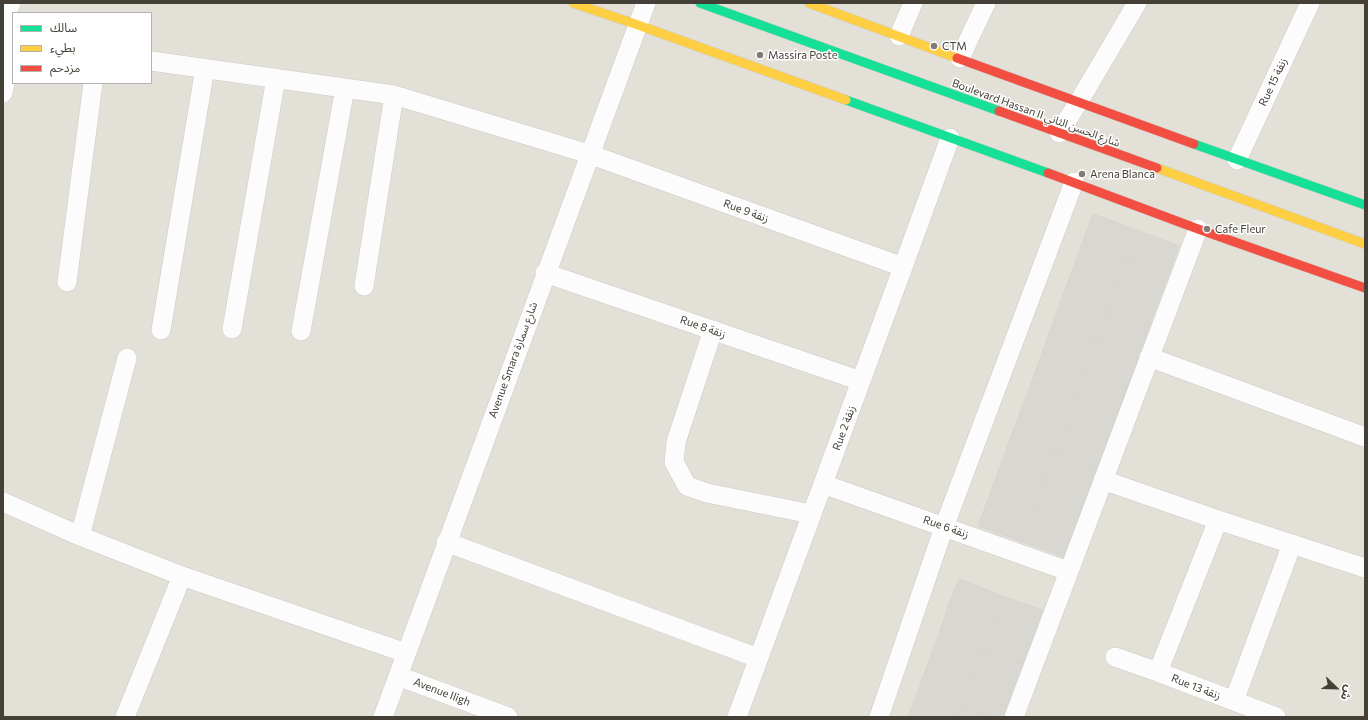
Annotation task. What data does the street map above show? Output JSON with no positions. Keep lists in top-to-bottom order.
{
  "streets": {
    "main road": ["Boulevard Hassan II شارع الحسن الثاني"],
    "street": [
      "Rue 15 زنقة",
      "Rue 9 زنقة",
      "Rue 8 زنقة",
      "Avenue Smara شارع سمارة",
      "Rue 2 زنقة",
      "Rue 6 زنقة",
      "Rue 13 زنقة",
      "Avenue Iligh"
    ]
  },
  "crossings": [
    ["Rue 9 زنقة", "Avenue Smara شارع سمارة"],
    ["Rue 9 زنقة", "Rue 2 زنقة"],
    ["Rue 8 زنقة", "Avenue Smara شارع سمارة"],
    ["Rue 8 زنقة", "Rue 2 زنقة"],
    ["Avenue Smara شارع سمارة", "Avenue Iligh"],
    ["Rue 2 زنقة", "Rue 6 زنقة"]
  ],
  "places": [
    "CTM",
    "Massira Poste",
    "Arena Blanca",
    "Cafe Fleur"
  ],
  "legend": ["سالك", "بطيء", "مزدحم"],
  "north": "bottom right"
}
